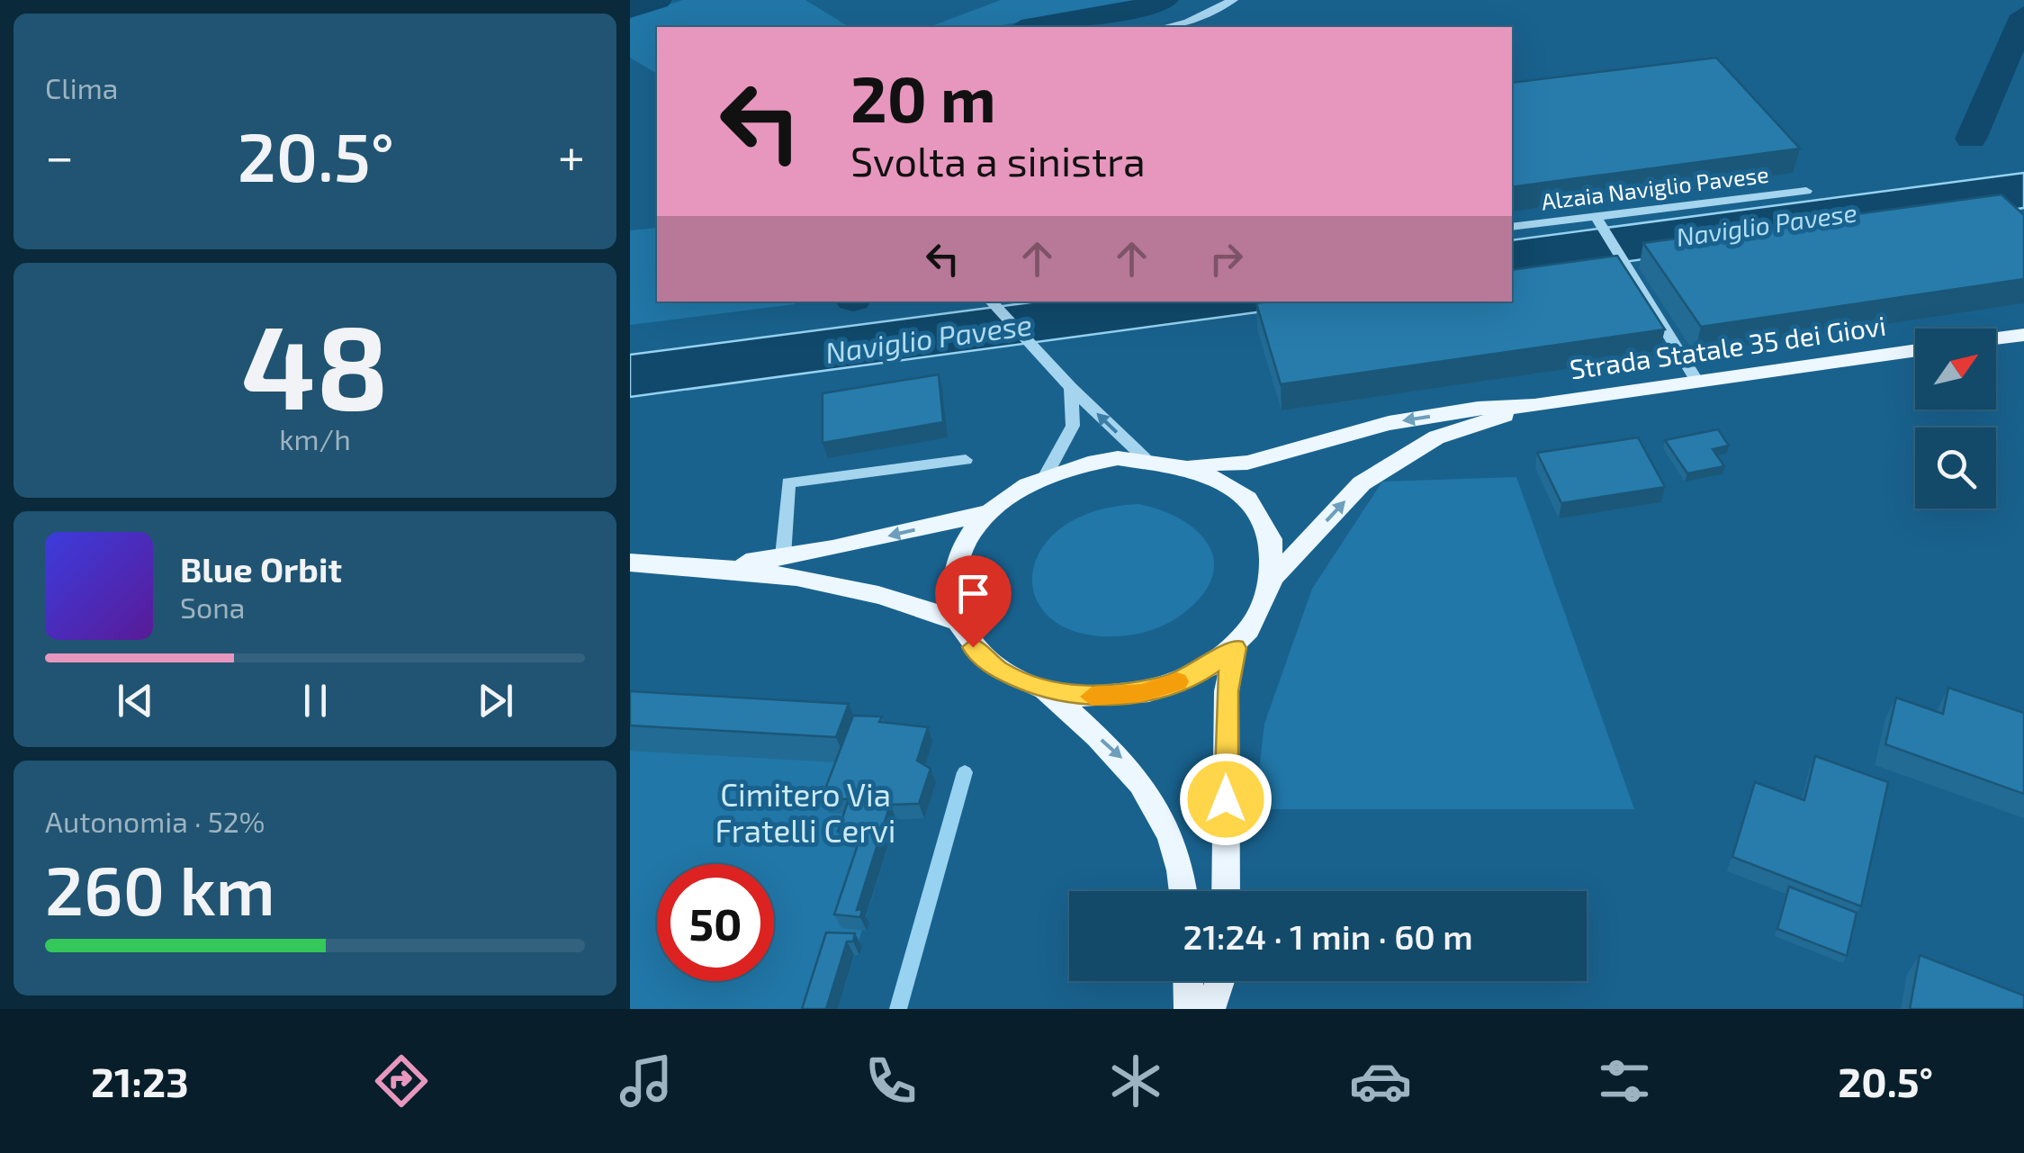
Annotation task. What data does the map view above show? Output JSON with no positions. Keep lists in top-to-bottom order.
{
  "streets": {
    "main road": ["Strada Statale 35 dei Giovi"],
    "street": ["Alzaia Naviglio Pavese"]
  },
  "water": ["Naviglio Pavese"],
  "parks": ["Cimitero Via Fratelli Cervi"],
  "north": "top right",
  "page": {
    "tile": [
      "Clima",
      ["48", "km/h"],
      ["Autonomia · 52%", "260 km"]
    ],
    "turn": ["20 m", "Svolta a sinistra"],
    "heat": ["−", "20.5°", "+"],
    "song": ["Blue Orbit", "Sona"],
    "limit": "50",
    "trip": "21:24 · 1 min · 60 m",
    "tabs": ["21:23", "20.5°"]
  }
}
